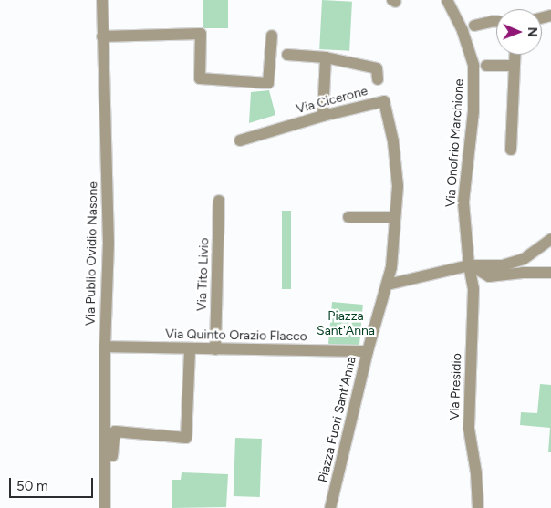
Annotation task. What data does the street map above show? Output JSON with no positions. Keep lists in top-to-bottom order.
{
  "streets": {
    "street": [
      "Via Cicerone",
      "Via Onofrio Marchione",
      "Via Publio Ovidio Nasone",
      "Via Tito Livio",
      "Via Quinto Orazio Flacco",
      "Via Presidio",
      "Piazza Fuori Sant'Anna"
    ]
  },
  "crossings": [
    ["Via Cicerone", "Piazza Fuori Sant'Anna"],
    ["Via Onofrio Marchione", "Via Presidio"],
    ["Via Publio Ovidio Nasone", "Via Quinto Orazio Flacco"],
    ["Via Tito Livio", "Via Quinto Orazio Flacco"],
    ["Via Quinto Orazio Flacco", "Piazza Fuori Sant'Anna"]
  ],
  "parks": ["Piazza Sant'Anna"],
  "scale_bar": "50 m",
  "north": "right"
}
